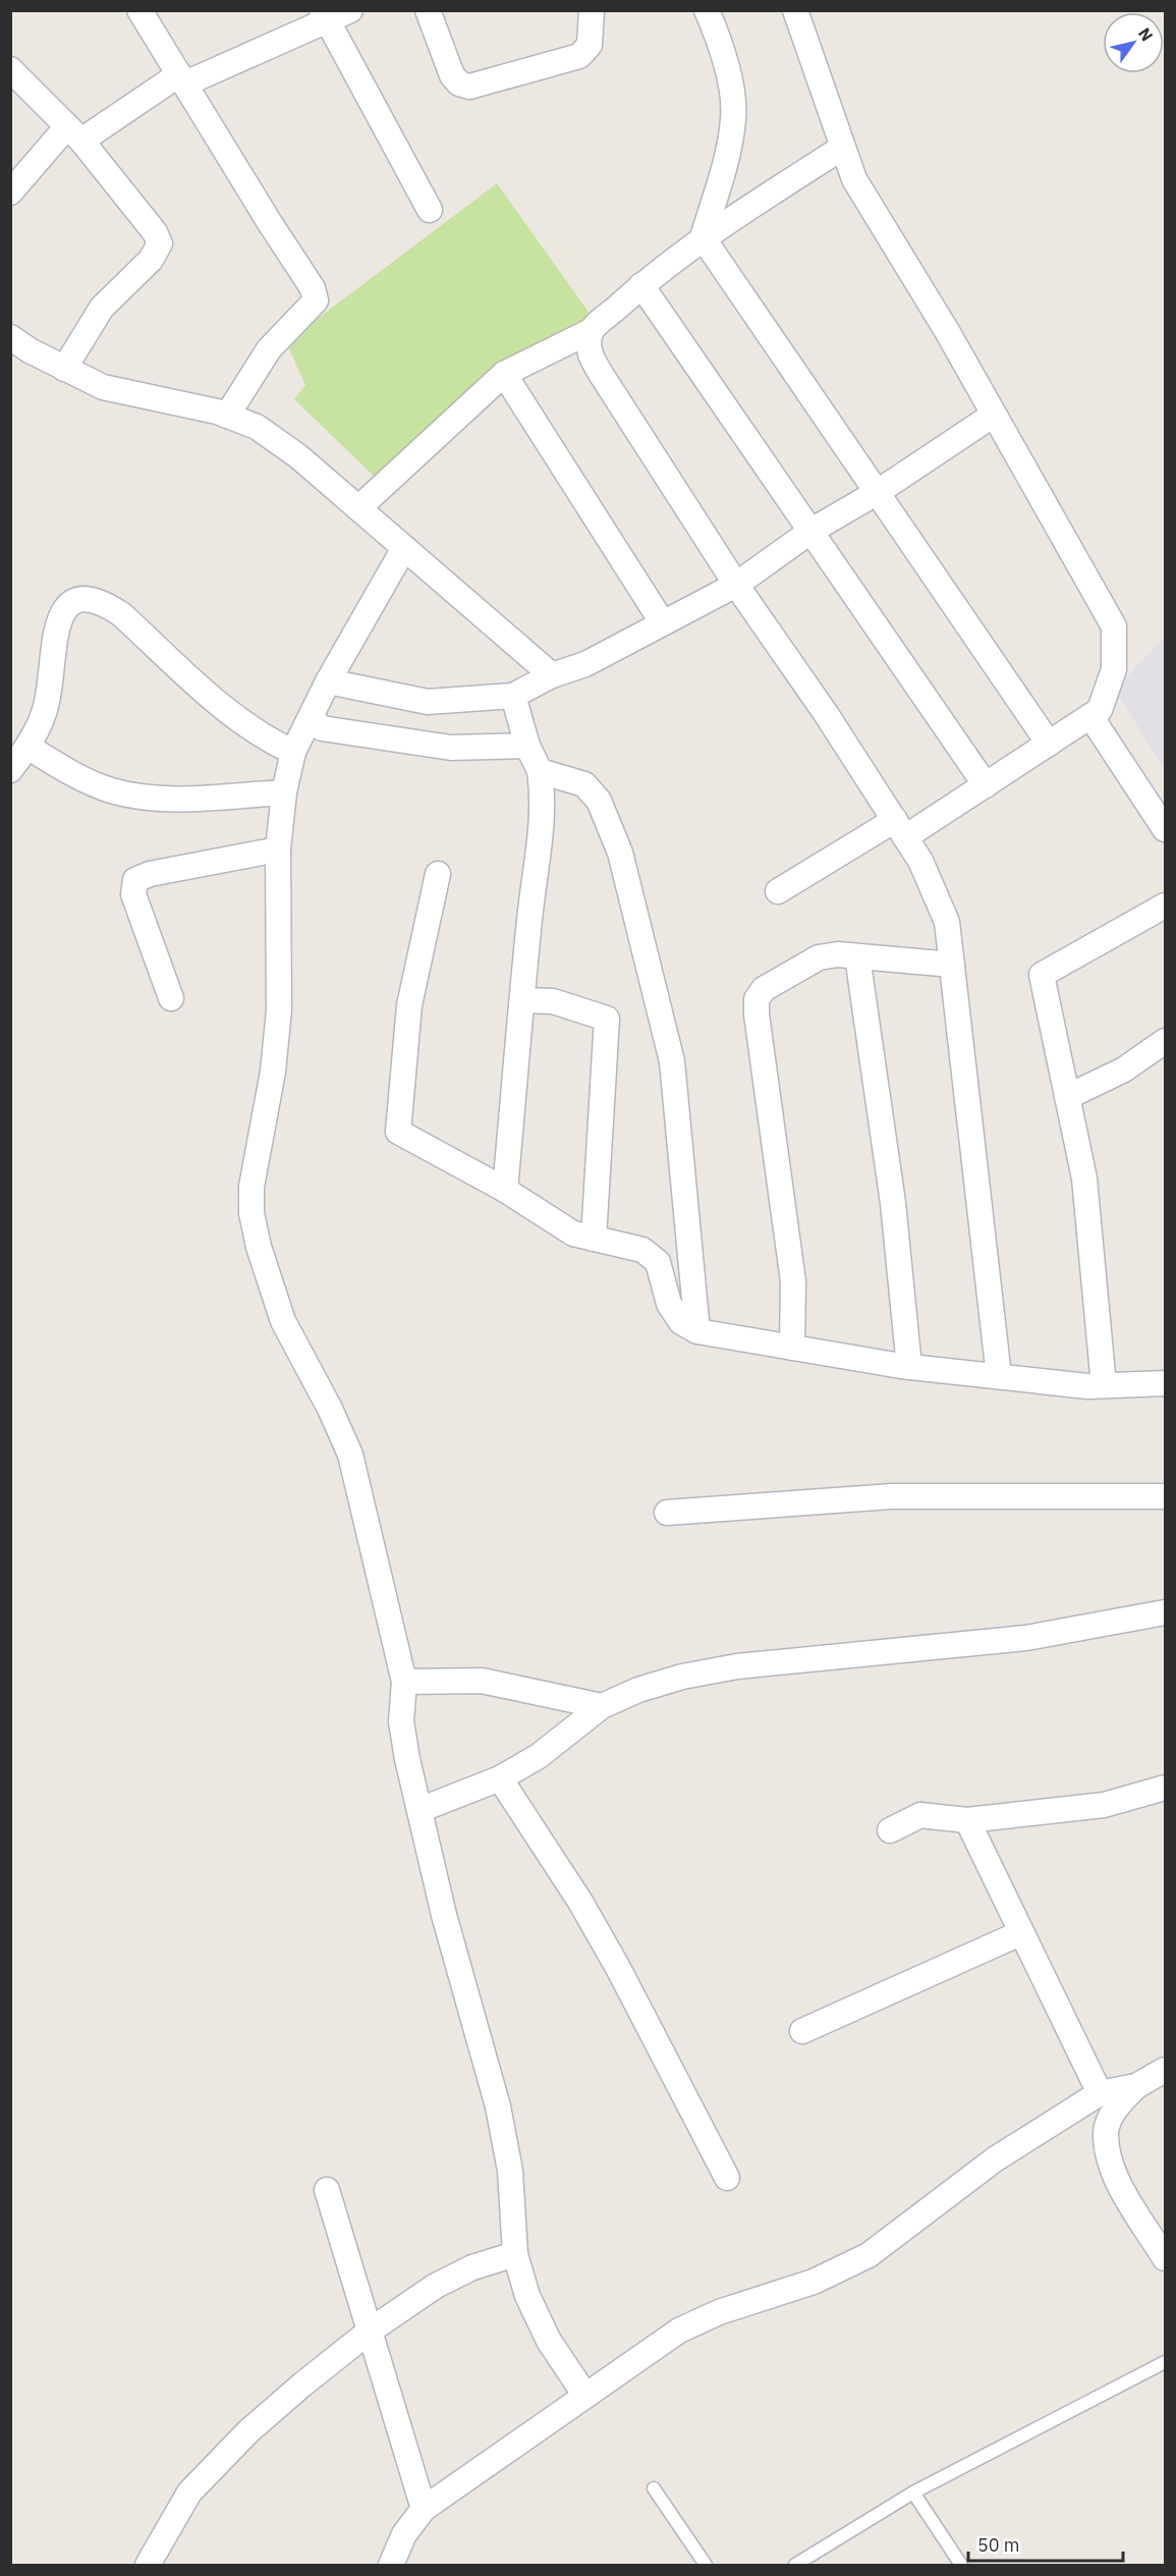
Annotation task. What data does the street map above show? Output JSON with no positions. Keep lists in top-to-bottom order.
{
  "scale_bar": "50 m",
  "north": "top right"
}
